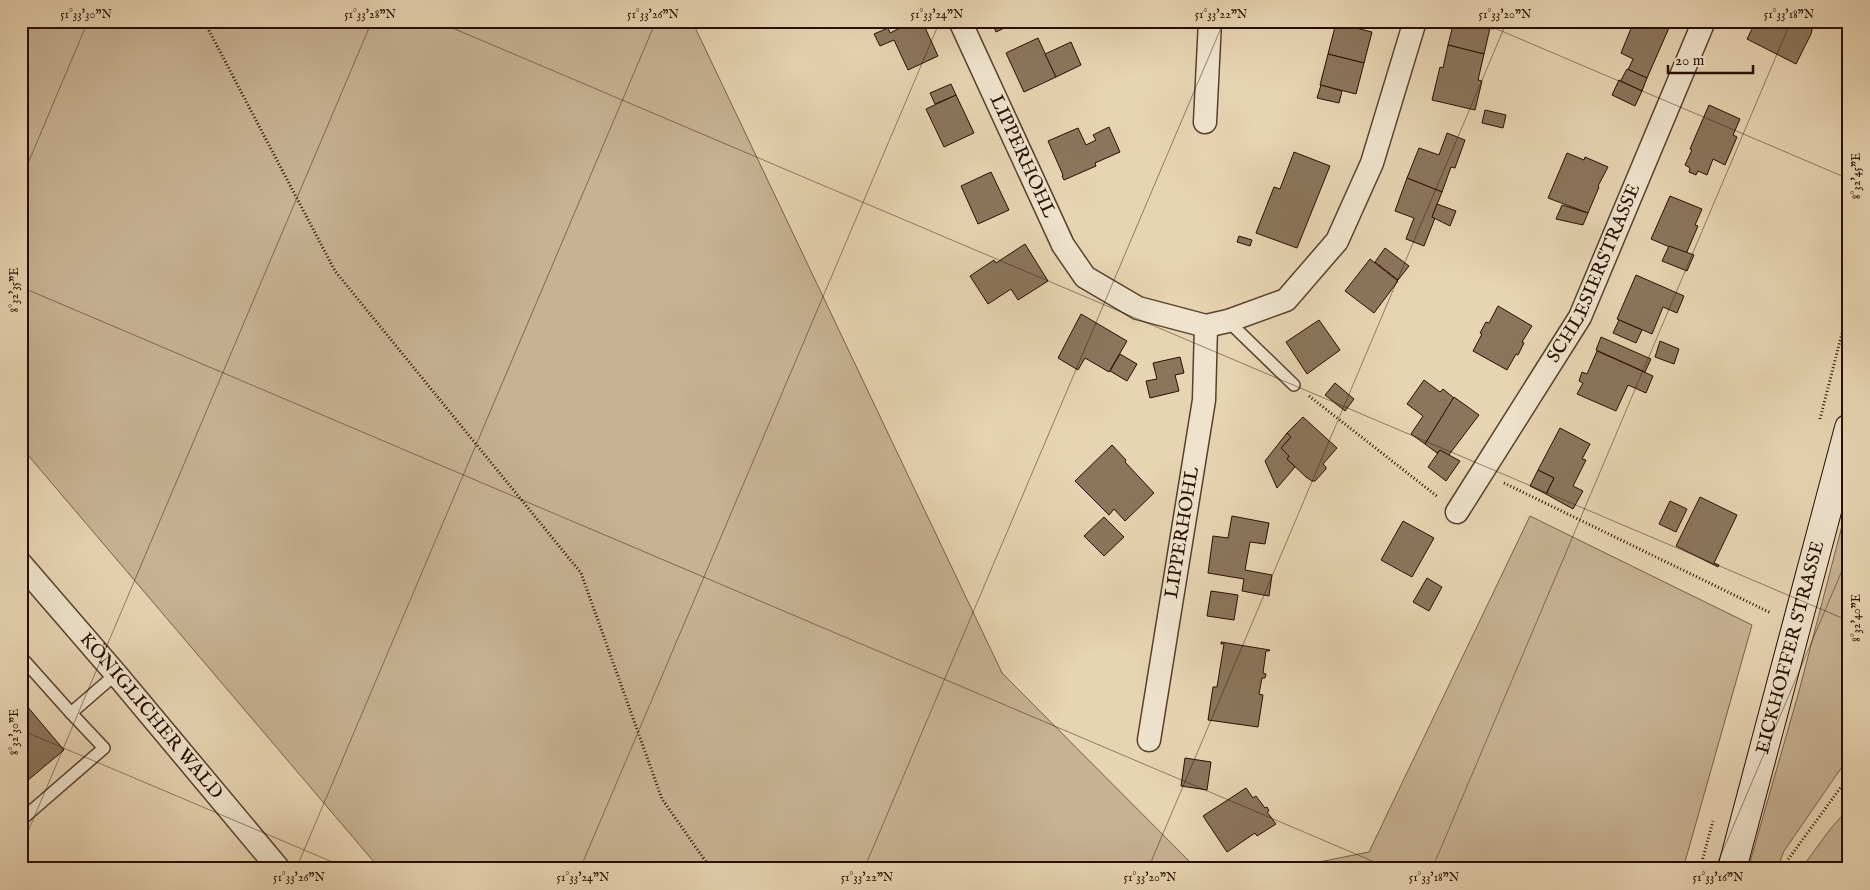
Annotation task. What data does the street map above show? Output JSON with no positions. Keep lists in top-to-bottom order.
{
  "streets": {
    "main road": ["EICKHOFFER STRASSE"],
    "street": ["LIPPERHOHL", "SCHLESIERSTRASSE", "KÖNIGLICHER WALD"]
  },
  "scale_bar": "20 m",
  "coordinates": [
    "51°33'30\"N",
    "51°33'28\"N",
    "51°33'26\"N",
    "51°33'24\"N",
    "51°33'22\"N",
    "51°33'20\"N",
    "51°33'18\"N",
    "8°32'45\"E",
    "8°32'35\"E",
    "8°32'40\"E",
    "8°32'30\"E",
    "51°33'16\"N"
  ]
}
